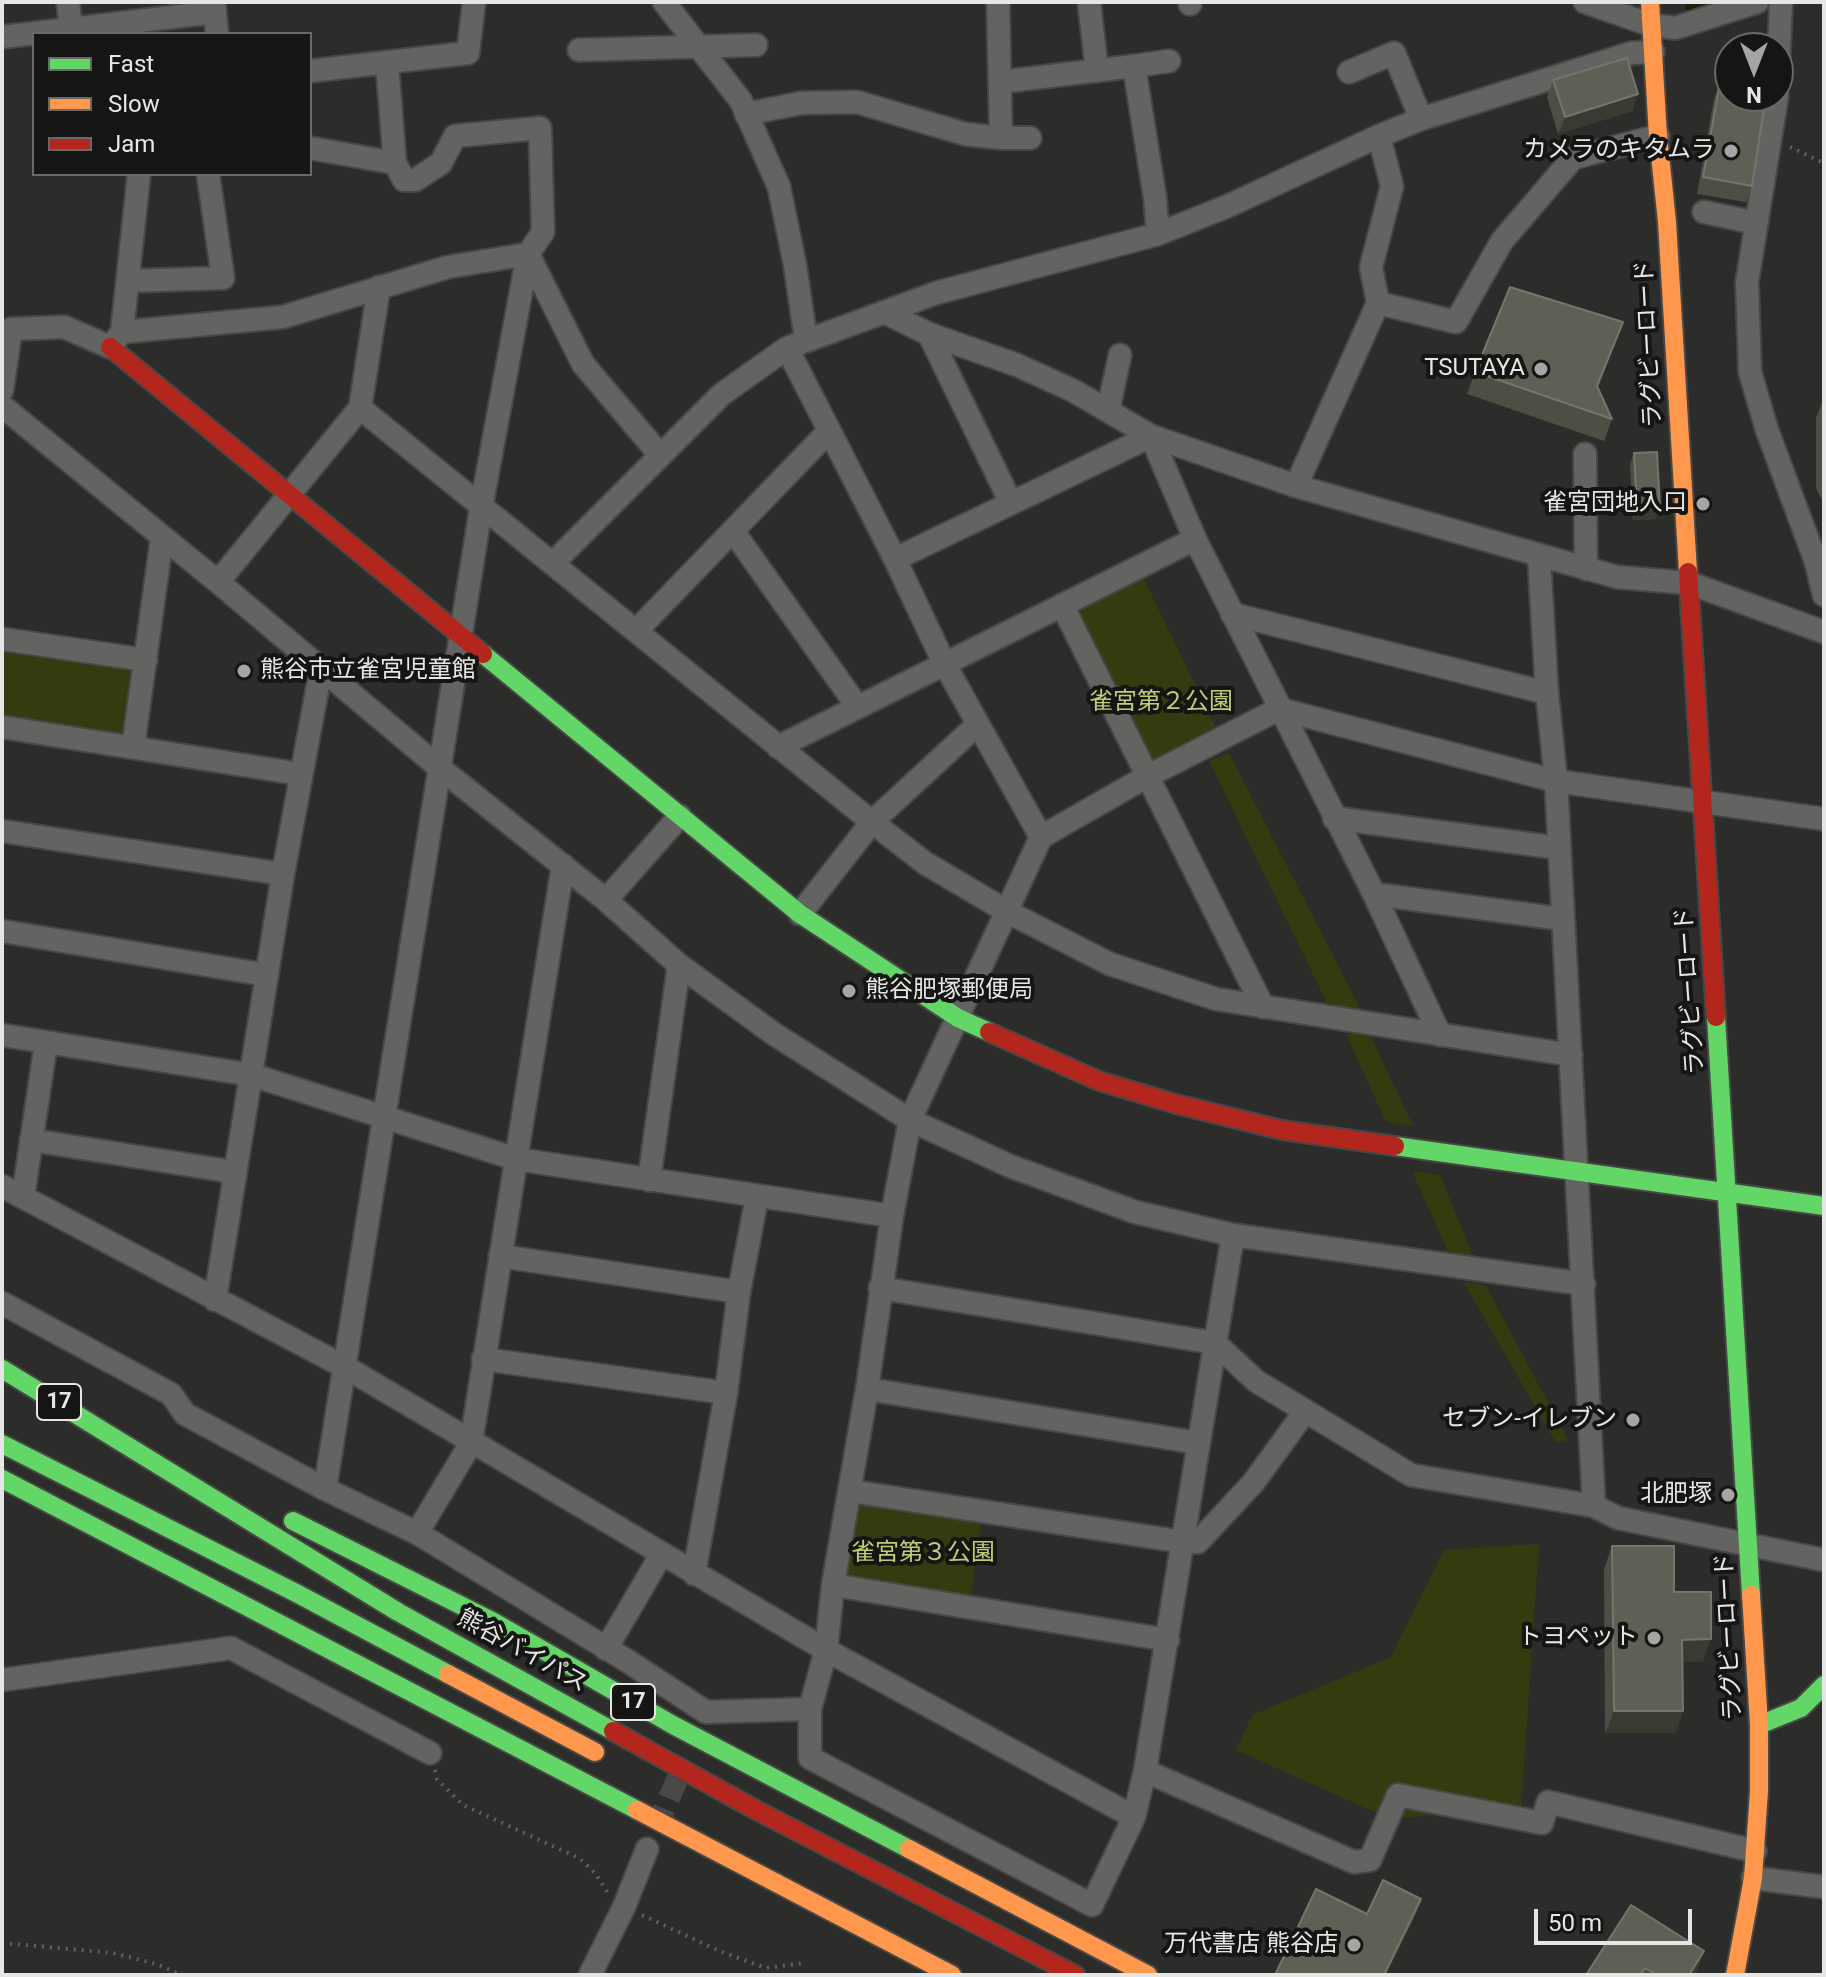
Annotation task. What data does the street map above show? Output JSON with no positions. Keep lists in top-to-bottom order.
{
  "streets": {
    "main road": ["ラグビーロード", "17", "熊谷バイパス"]
  },
  "crossings": [
    ["17", "熊谷バイパス"]
  ],
  "parks": ["雀宮第２公園", "雀宮第３公園"],
  "places": [
    "カメラのキタムラ",
    "TSUTAYA",
    "雀宮団地入口",
    "熊谷市立雀宮児童館",
    "熊谷肥塚郵便局",
    "セブン-イレブン",
    "北肥塚",
    "トヨペット",
    "万代書店 熊谷店"
  ],
  "legend": ["Fast", "Slow", "Jam"],
  "scale_bar": "50 m",
  "north": "bottom"
}
